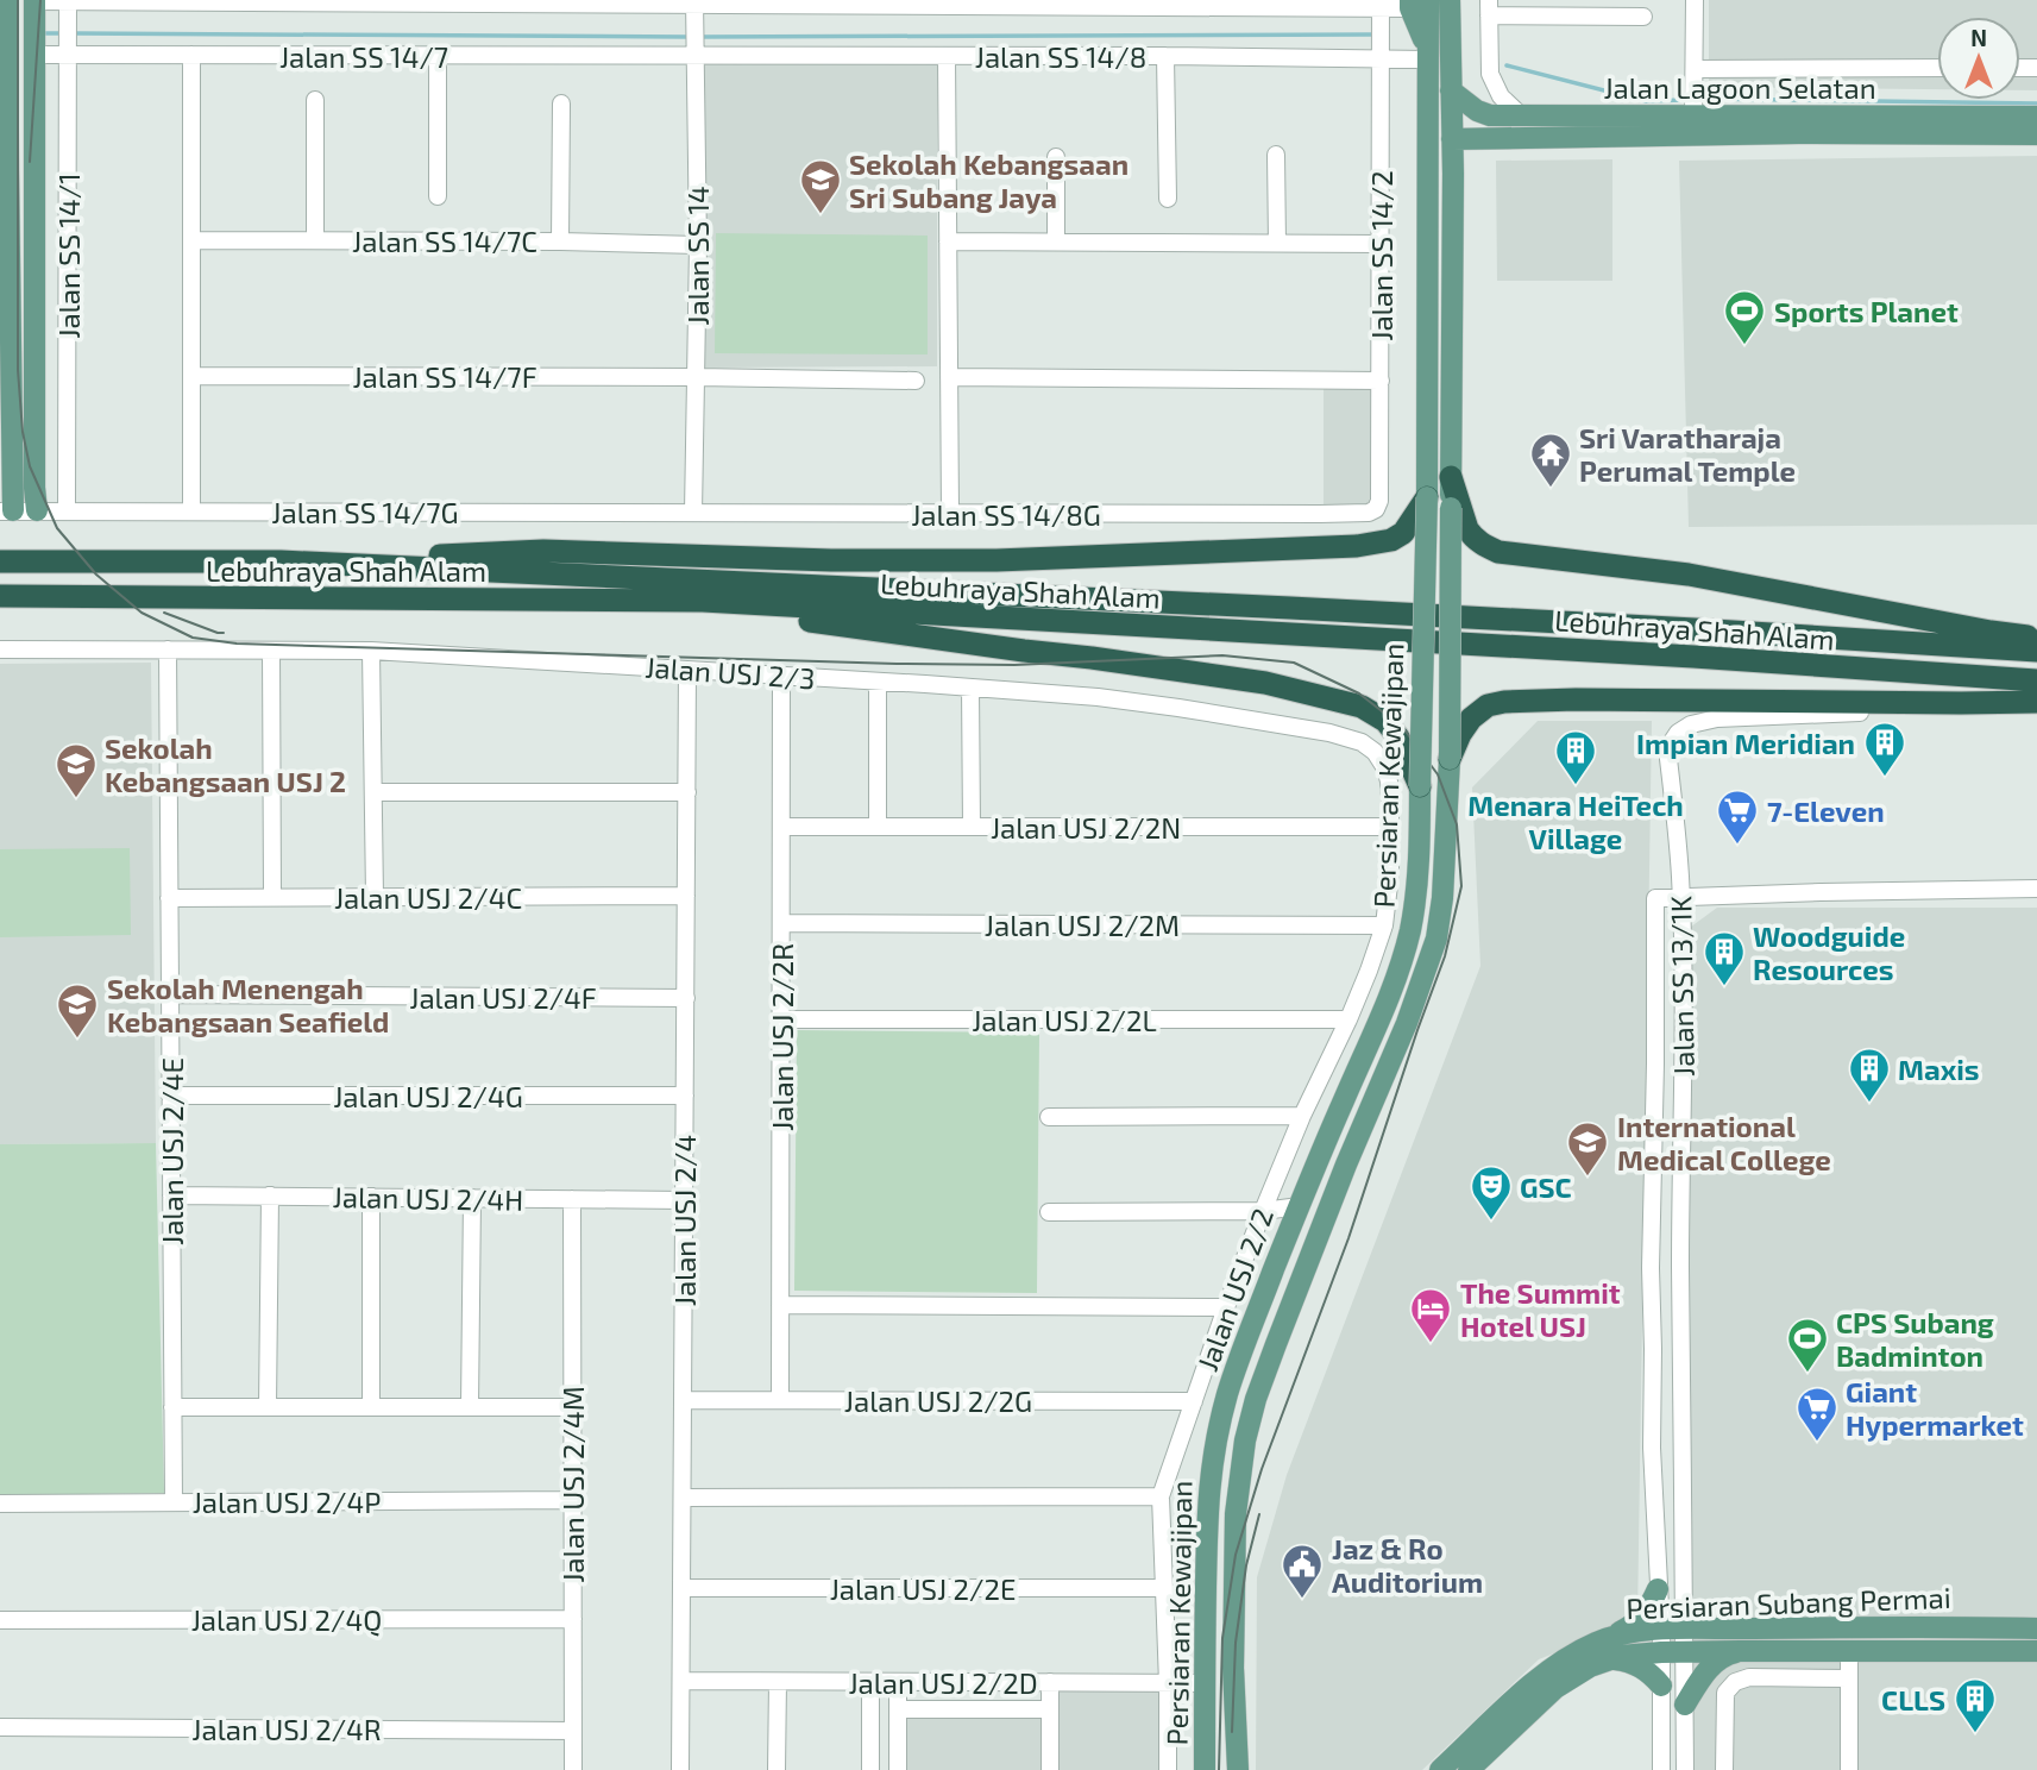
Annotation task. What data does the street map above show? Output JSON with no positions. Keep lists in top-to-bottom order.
{
  "streets": {
    "highway": ["Lebuhraya Shah Alam"],
    "main road": ["Jalan Lagoon Selatan", "Persiaran Kewajipan", "Persiaran Subang Permai"],
    "street": [
      "Jalan SS 14/7",
      "Jalan SS 14/8",
      "Jalan SS 14/7C",
      "Jalan SS 14/1",
      "Jalan SS 14",
      "Jalan SS 14/2",
      "Jalan SS 14/7F",
      "Jalan SS 14/7G",
      "Jalan SS 14/8G",
      "Jalan USJ 2/3",
      "Jalan USJ 2/2N",
      "Jalan USJ 2/4C",
      "Jalan USJ 2/2M",
      "Jalan SS 13/1K",
      "Jalan USJ 2/4F",
      "Jalan USJ 2/2L",
      "Jalan USJ 2/2R",
      "Jalan USJ 2/4G",
      "Jalan USJ 2/4E",
      "Jalan USJ 2/4H",
      "Jalan USJ 2/4",
      "Jalan USJ 2/2",
      "Jalan USJ 2/2G",
      "Jalan USJ 2/4M",
      "Jalan USJ 2/4P",
      "Jalan USJ 2/2E",
      "Jalan USJ 2/4Q",
      "Jalan USJ 2/2D",
      "Jalan USJ 2/4R"
    ]
  },
  "crossings": [
    ["Jalan SS 14/7", "Jalan SS 14/8"],
    ["Jalan SS 14/7", "Jalan SS 14/1"],
    ["Jalan SS 14/7", "Jalan SS 14"],
    ["Jalan SS 14/8", "Jalan SS 14"],
    ["Jalan SS 14/8", "Jalan SS 14/2"],
    ["Jalan SS 14/8", "Persiaran Kewajipan"],
    ["Jalan Lagoon Selatan", "Persiaran Kewajipan"],
    ["Jalan SS 14/7C", "Jalan SS 14"],
    ["Jalan SS 14/1", "Jalan SS 14/7G"],
    ["Jalan SS 14", "Jalan SS 14/7F"],
    ["Jalan SS 14", "Jalan SS 14/7G"],
    ["Jalan SS 14", "Jalan SS 14/8G"],
    ["Jalan SS 14/2", "Jalan SS 14/8G"],
    ["Jalan SS 14/7G", "Jalan SS 14/8G"],
    ["Jalan USJ 2/3", "Jalan USJ 2/2N"],
    ["Jalan USJ 2/3", "Jalan USJ 2/2R"],
    ["Jalan USJ 2/3", "Jalan USJ 2/4E"],
    ["Jalan USJ 2/3", "Jalan USJ 2/4"],
    ["Jalan USJ 2/3", "Jalan USJ 2/2"],
    ["Persiaran Kewajipan", "Jalan USJ 2/2D"],
    ["Jalan USJ 2/2N", "Jalan USJ 2/2R"],
    ["Jalan USJ 2/2N", "Jalan USJ 2/2"],
    ["Jalan USJ 2/4C", "Jalan USJ 2/4E"],
    ["Jalan USJ 2/4C", "Jalan USJ 2/4"],
    ["Jalan USJ 2/2M", "Jalan USJ 2/2R"],
    ["Jalan USJ 2/2M", "Jalan USJ 2/2"],
    ["Jalan SS 13/1K", "Persiaran Subang Permai"],
    ["Jalan USJ 2/4F", "Jalan USJ 2/4E"],
    ["Jalan USJ 2/4F", "Jalan USJ 2/4"],
    ["Jalan USJ 2/2L", "Jalan USJ 2/2R"],
    ["Jalan USJ 2/2L", "Jalan USJ 2/2"],
    ["Jalan USJ 2/2R", "Jalan USJ 2/2G"],
    ["Jalan USJ 2/4G", "Jalan USJ 2/4E"],
    ["Jalan USJ 2/4G", "Jalan USJ 2/4"],
    ["Jalan USJ 2/4E", "Jalan USJ 2/4H"],
    ["Jalan USJ 2/4E", "Jalan USJ 2/4P"],
    ["Jalan USJ 2/4H", "Jalan USJ 2/4"],
    ["Jalan USJ 2/4H", "Jalan USJ 2/4M"],
    ["Jalan USJ 2/4", "Jalan USJ 2/2G"],
    ["Jalan USJ 2/4", "Jalan USJ 2/2E"],
    ["Jalan USJ 2/4", "Jalan USJ 2/2D"],
    ["Jalan USJ 2/2", "Jalan USJ 2/2G"],
    ["Jalan USJ 2/2", "Jalan USJ 2/2E"],
    ["Jalan USJ 2/2", "Jalan USJ 2/2D"],
    ["Jalan USJ 2/4M", "Jalan USJ 2/4P"],
    ["Jalan USJ 2/4M", "Jalan USJ 2/4Q"],
    ["Jalan USJ 2/4M", "Jalan USJ 2/4R"]
  ],
  "places": {
    "school or university": [
      "Sekolah Kebangsaan Sri Subang Jaya",
      "Sekolah Kebangsaan USJ 2",
      "Sekolah Menengah Kebangsaan Seafield",
      "International Medical College"
    ],
    "sports": ["Sports Planet", "CPS Subang Badminton"],
    "temple": ["Sri Varatharaja Perumal Temple"],
    "building": [
      "Impian Meridian",
      "Menara HeiTech Village",
      "Woodguide Resources",
      "Maxis",
      "CLLS"
    ],
    "supermarket": ["7-Eleven", "Giant Hypermarket"],
    "theatre": ["GSC"],
    "hotel": ["The Summit Hotel USJ"],
    "public building": ["Jaz & Ro Auditorium"]
  },
  "north": "top"
}
